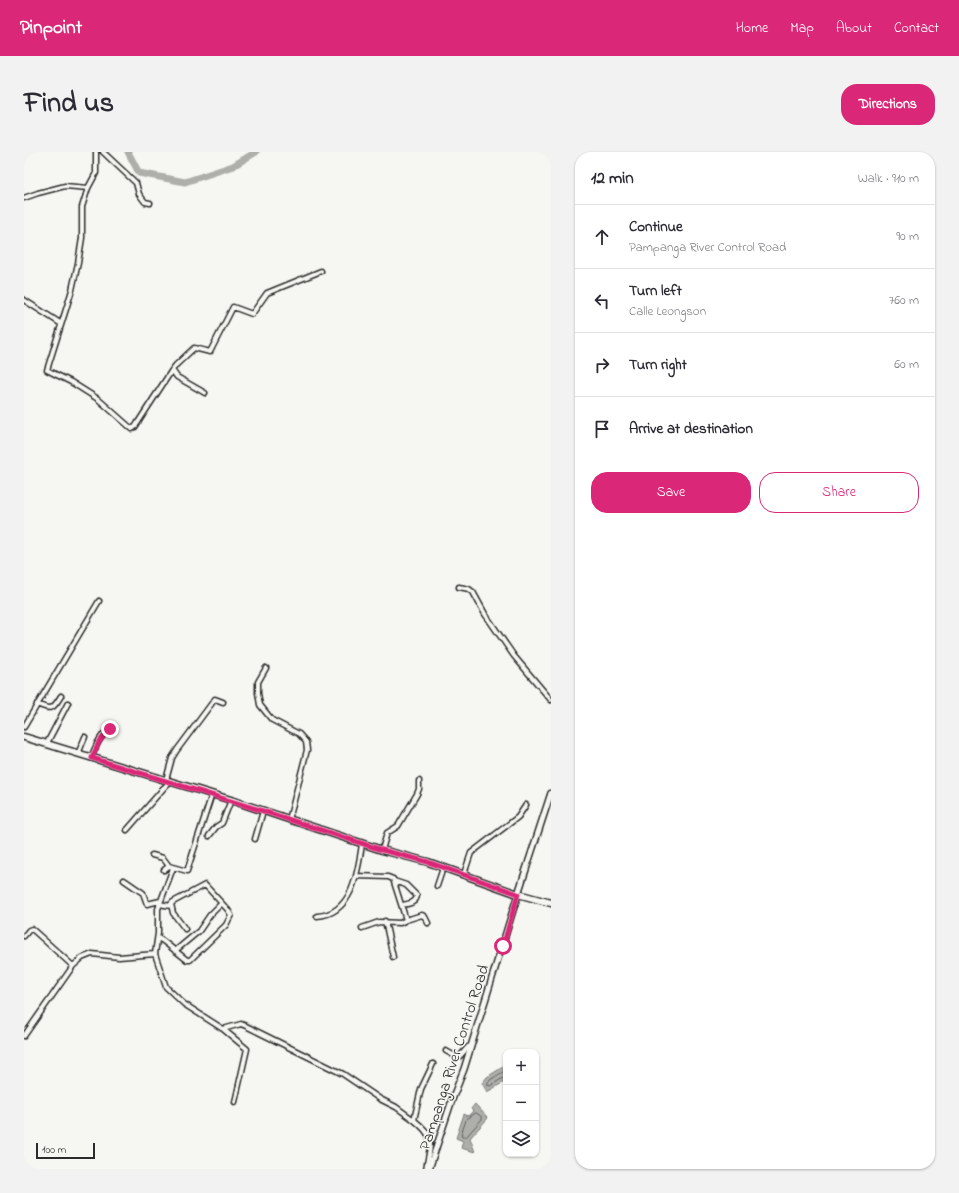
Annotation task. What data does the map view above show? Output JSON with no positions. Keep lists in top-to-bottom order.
{
  "streets": {
    "street": ["Pampanga River Control Road"]
  },
  "scale_bar": "100 m",
  "page": {
    "header": "Pinpoint",
    "nav": [
      "Home",
      "Map",
      "About",
      "Contact"
    ],
    "title": "Find us",
    "buttons": [
      "Directions",
      ["Save", "Share"]
    ],
    "heading": ["12 min", "Walk · 910 m"],
    "list": [
      ["Continue", "Pampanga River Control Road", "90 m"],
      ["Turn left", "Calle Leongson", "760 m"],
      ["Turn right", "60 m"],
      "Arrive at destination"
    ],
    "map_buttons": ["+", "−"],
    "scale": "100 m"
  }
}
